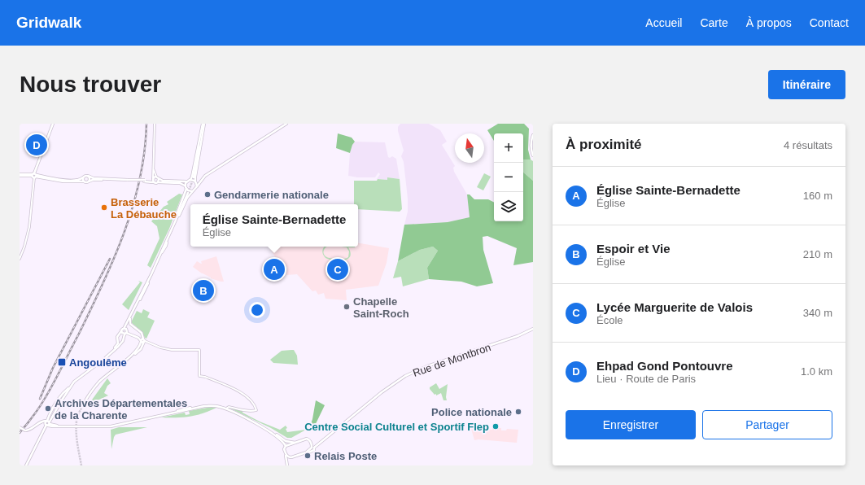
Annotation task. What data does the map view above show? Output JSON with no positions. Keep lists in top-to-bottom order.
{
  "streets": {
    "main road": ["Rue de Montbron"]
  },
  "places": {
    "other": [
      "Gendarmerie nationale",
      "Brasserie La Débauche",
      "Chapelle Saint-Roch",
      "Archives Départementales de la Charente",
      "Police nationale",
      "Centre Social Culturel et Sportif Flep",
      "Relais Poste"
    ],
    "transit": ["Angoulême"]
  },
  "north": "top",
  "page": {
    "header": "Gridwalk",
    "nav": [
      "Accueil",
      "Carte",
      "À propos",
      "Contact"
    ],
    "buttons": [
      "Itinéraire",
      ["Enregistrer", "Partager"]
    ],
    "title": "Nous trouver",
    "heading": ["À proximité", "4 résultats"],
    "pins": [
      "D",
      "A",
      "C",
      "B"
    ],
    "map_buttons": ["+", "−"],
    "list": [
      {
        "mark": "A",
        "name": "Église Sainte-Bernadette",
        "note": "Église",
        "value": "160 m"
      },
      {
        "mark": "B",
        "name": "Espoir et Vie",
        "note": "Église",
        "value": "210 m"
      },
      {
        "mark": "C",
        "name": "Lycée Marguerite de Valois",
        "note": "École",
        "value": "340 m"
      },
      {
        "mark": "D",
        "name": "Ehpad Gond Pontouvre",
        "note": "Lieu · Route de Paris",
        "value": "1.0 km"
      }
    ],
    "popup": ["Église Sainte-Bernadette", "Église"]
  }
}
